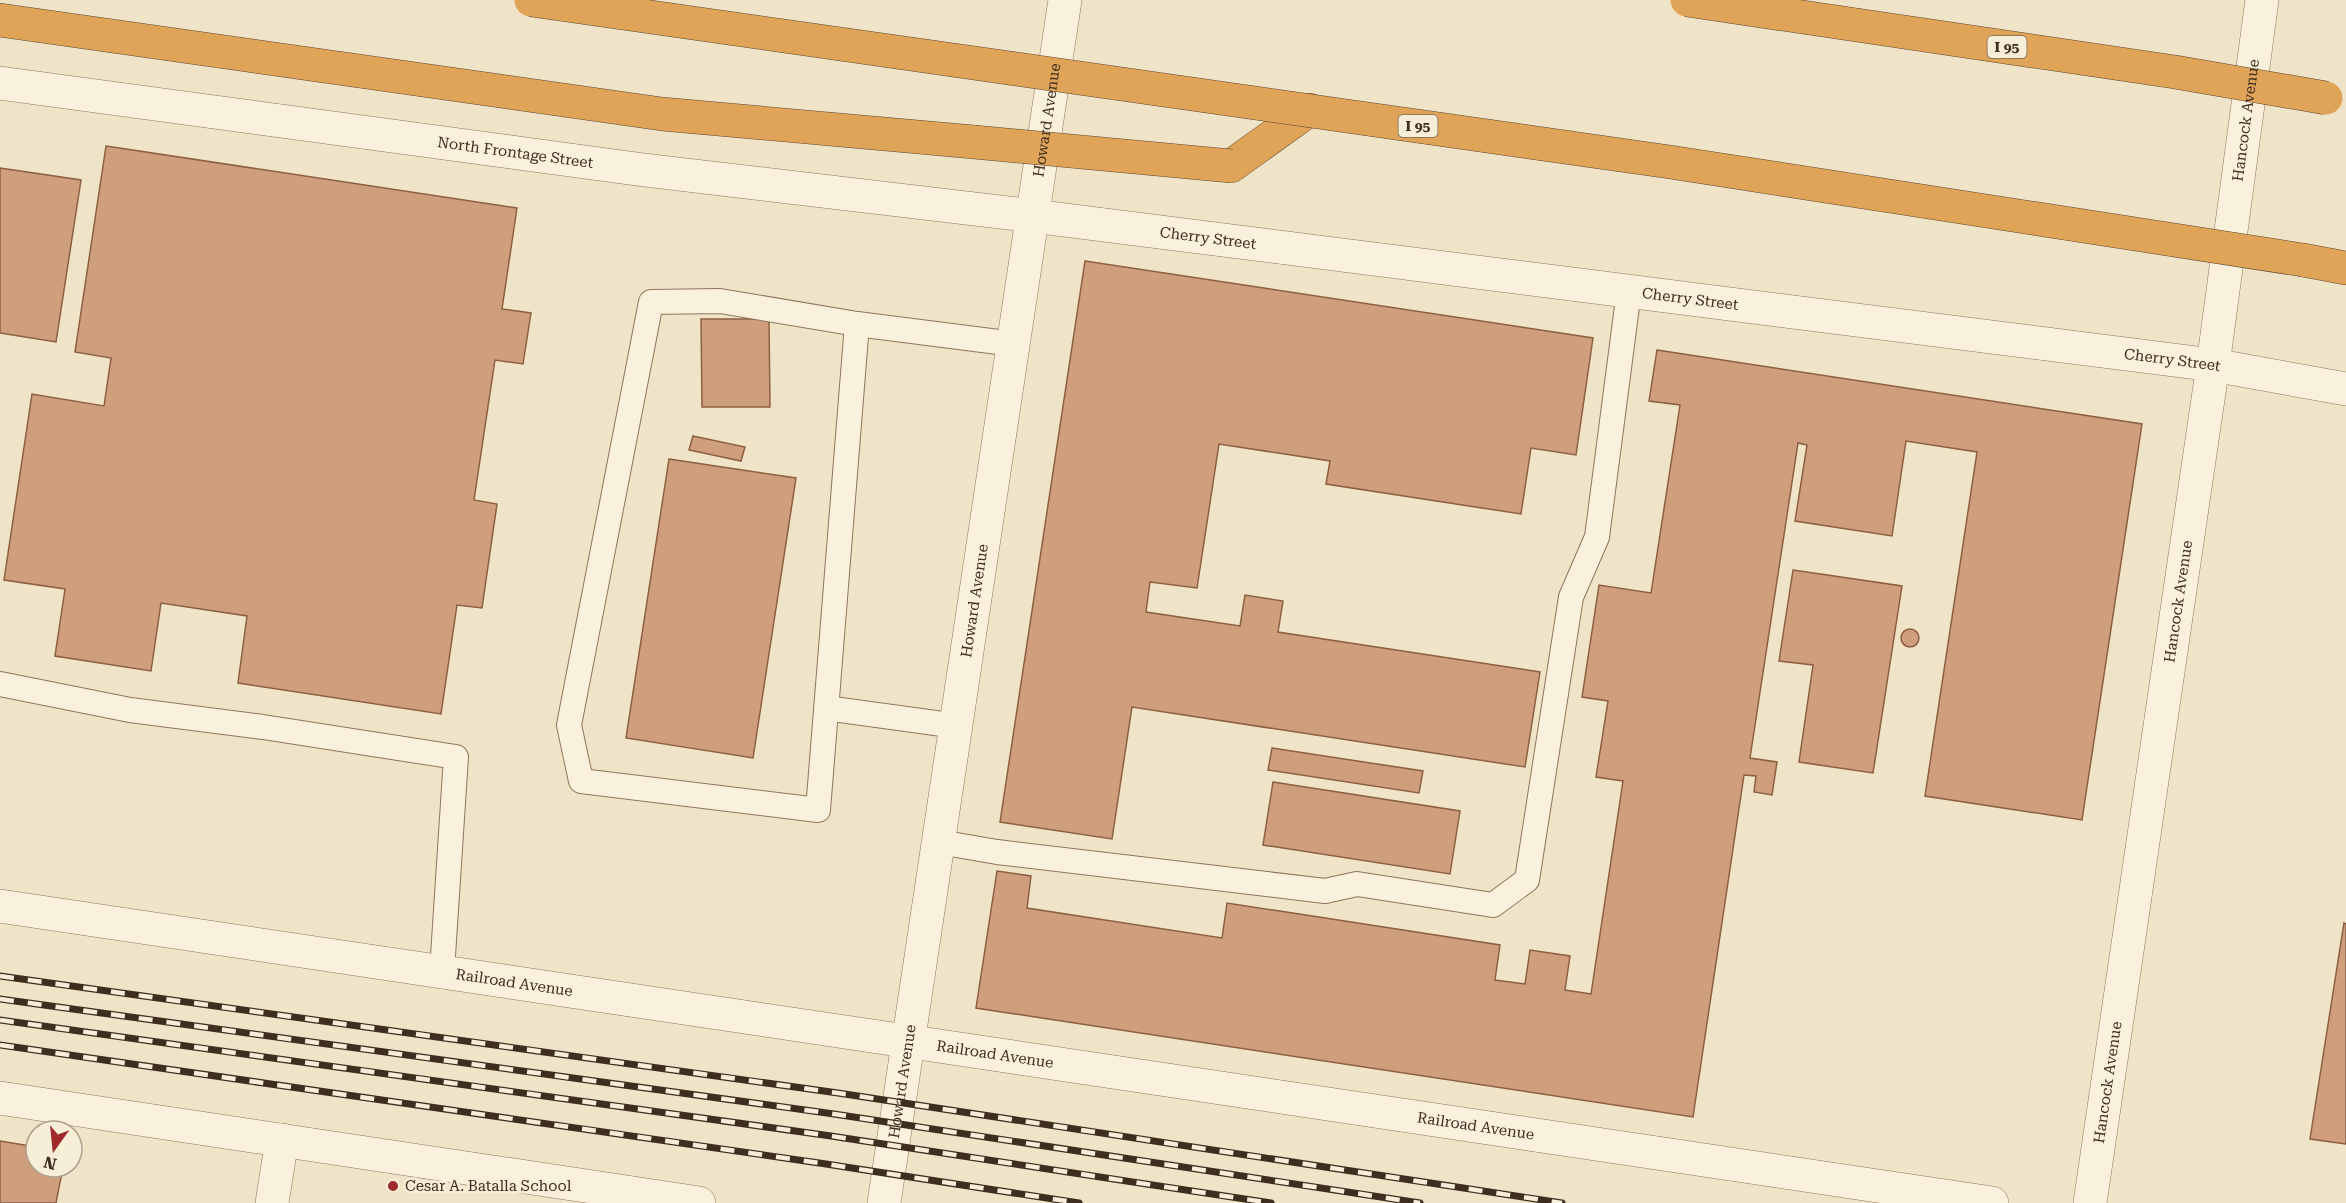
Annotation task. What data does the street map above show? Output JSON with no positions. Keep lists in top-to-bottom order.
{
  "streets": {
    "highway": ["I 95"],
    "street": [
      "Howard Avenue",
      "Hancock Avenue",
      "North Frontage Street",
      "Cherry Street",
      "Railroad Avenue"
    ]
  },
  "crossings": [
    ["Howard Avenue", "North Frontage Street"],
    ["Howard Avenue", "Cherry Street"],
    ["Howard Avenue", "Railroad Avenue"],
    ["Hancock Avenue", "Cherry Street"],
    ["North Frontage Street", "Cherry Street"]
  ],
  "places": ["Cesar A. Batalla School"],
  "north": "bottom"
}
